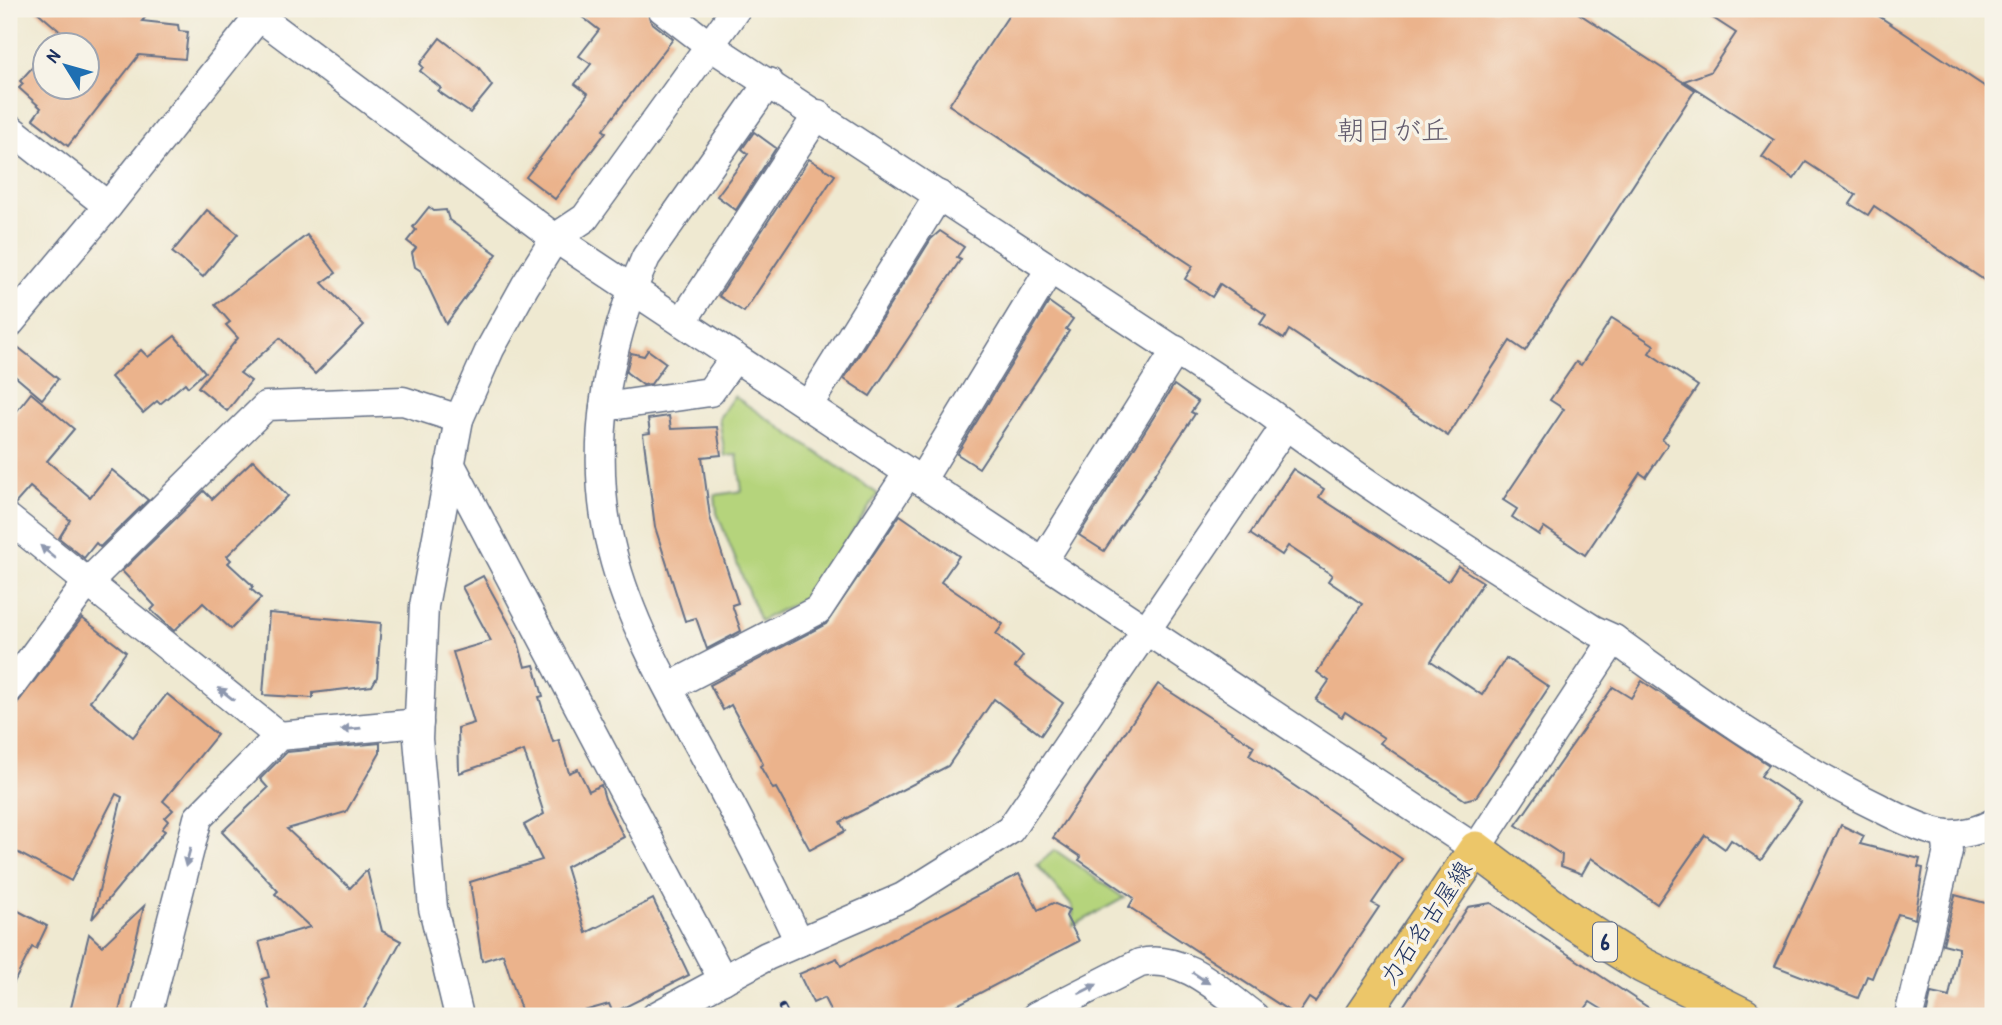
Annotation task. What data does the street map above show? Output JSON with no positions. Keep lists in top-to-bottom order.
{
  "streets": {
    "main road": ["力石名古屋線", "6"]
  },
  "districts": ["朝日が丘"],
  "north": "top left"
}
